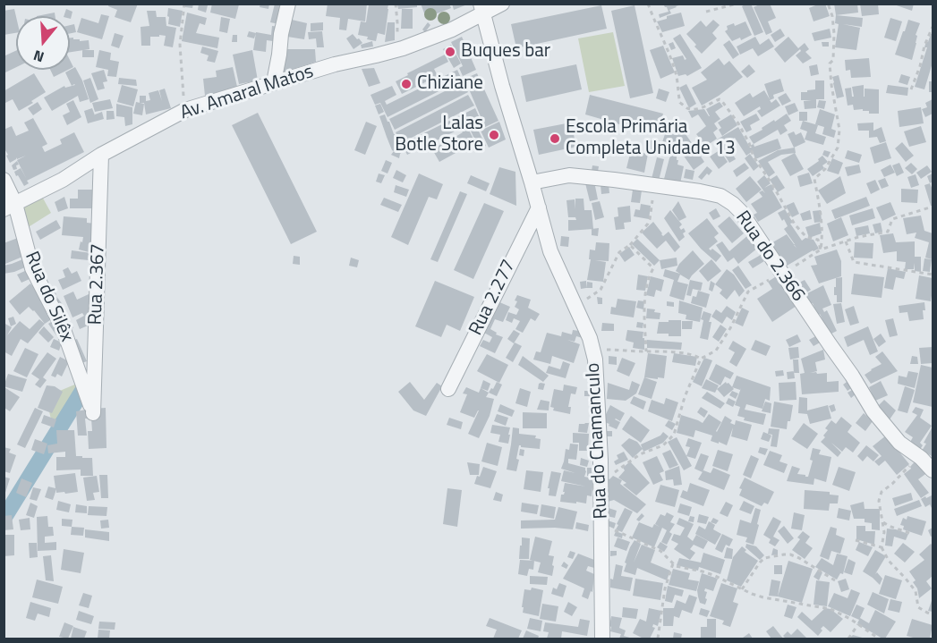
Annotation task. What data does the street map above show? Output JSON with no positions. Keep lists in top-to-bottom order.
{
  "streets": {
    "street": [
      "Av. Amaral Matos",
      "Rua do 2.366",
      "Rua 2.367",
      "Rua do Silêx",
      "Rua 2.277",
      "Rua do Chamanculo"
    ]
  },
  "crossings": [
    ["Av. Amaral Matos", "Rua 2.367"],
    ["Av. Amaral Matos", "Rua do Silêx"],
    ["Av. Amaral Matos", "Rua do Chamanculo"],
    ["Rua do 2.366", "Rua do Chamanculo"],
    ["Rua 2.367", "Rua do Silêx"],
    ["Rua 2.277", "Rua do Chamanculo"]
  ],
  "places": [
    "Buques bar",
    "Chiziane",
    "Lalas Botle Store",
    "Escola Primária Completa Unidade 13"
  ],
  "north": "bottom"
}
